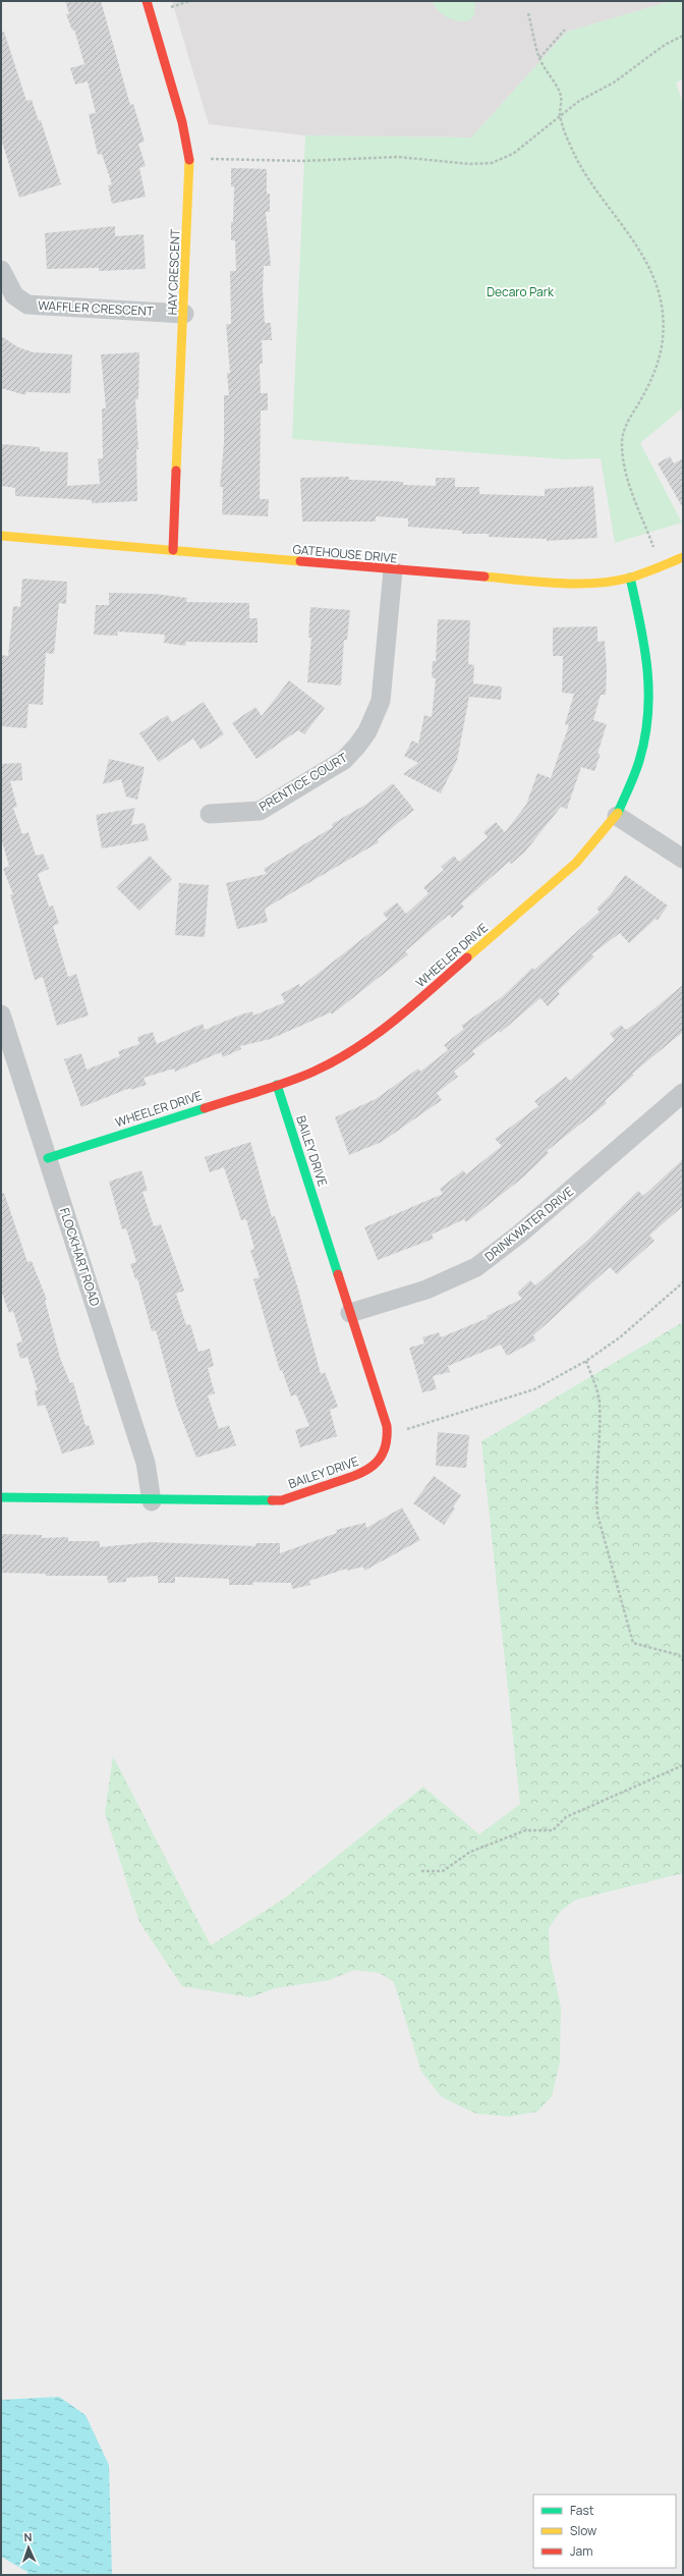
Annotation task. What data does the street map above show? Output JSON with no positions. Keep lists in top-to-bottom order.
{
  "streets": {
    "street": [
      "HAY CRESCENT",
      "WAFFLER CRESCENT",
      "GATEHOUSE DRIVE",
      "PRENTICE COURT",
      "WHEELER DRIVE",
      "BAILEY DRIVE",
      "DRINKWATER DRIVE",
      "FLOCKHART ROAD"
    ]
  },
  "crossings": [
    ["HAY CRESCENT", "WAFFLER CRESCENT"],
    ["HAY CRESCENT", "GATEHOUSE DRIVE"],
    ["GATEHOUSE DRIVE", "PRENTICE COURT"],
    ["GATEHOUSE DRIVE", "WHEELER DRIVE"],
    ["WHEELER DRIVE", "BAILEY DRIVE"],
    ["WHEELER DRIVE", "FLOCKHART ROAD"],
    ["BAILEY DRIVE", "DRINKWATER DRIVE"],
    ["BAILEY DRIVE", "FLOCKHART ROAD"]
  ],
  "parks": ["Decaro Park"],
  "legend": ["Fast", "Slow", "Jam"],
  "north": "top"
}
